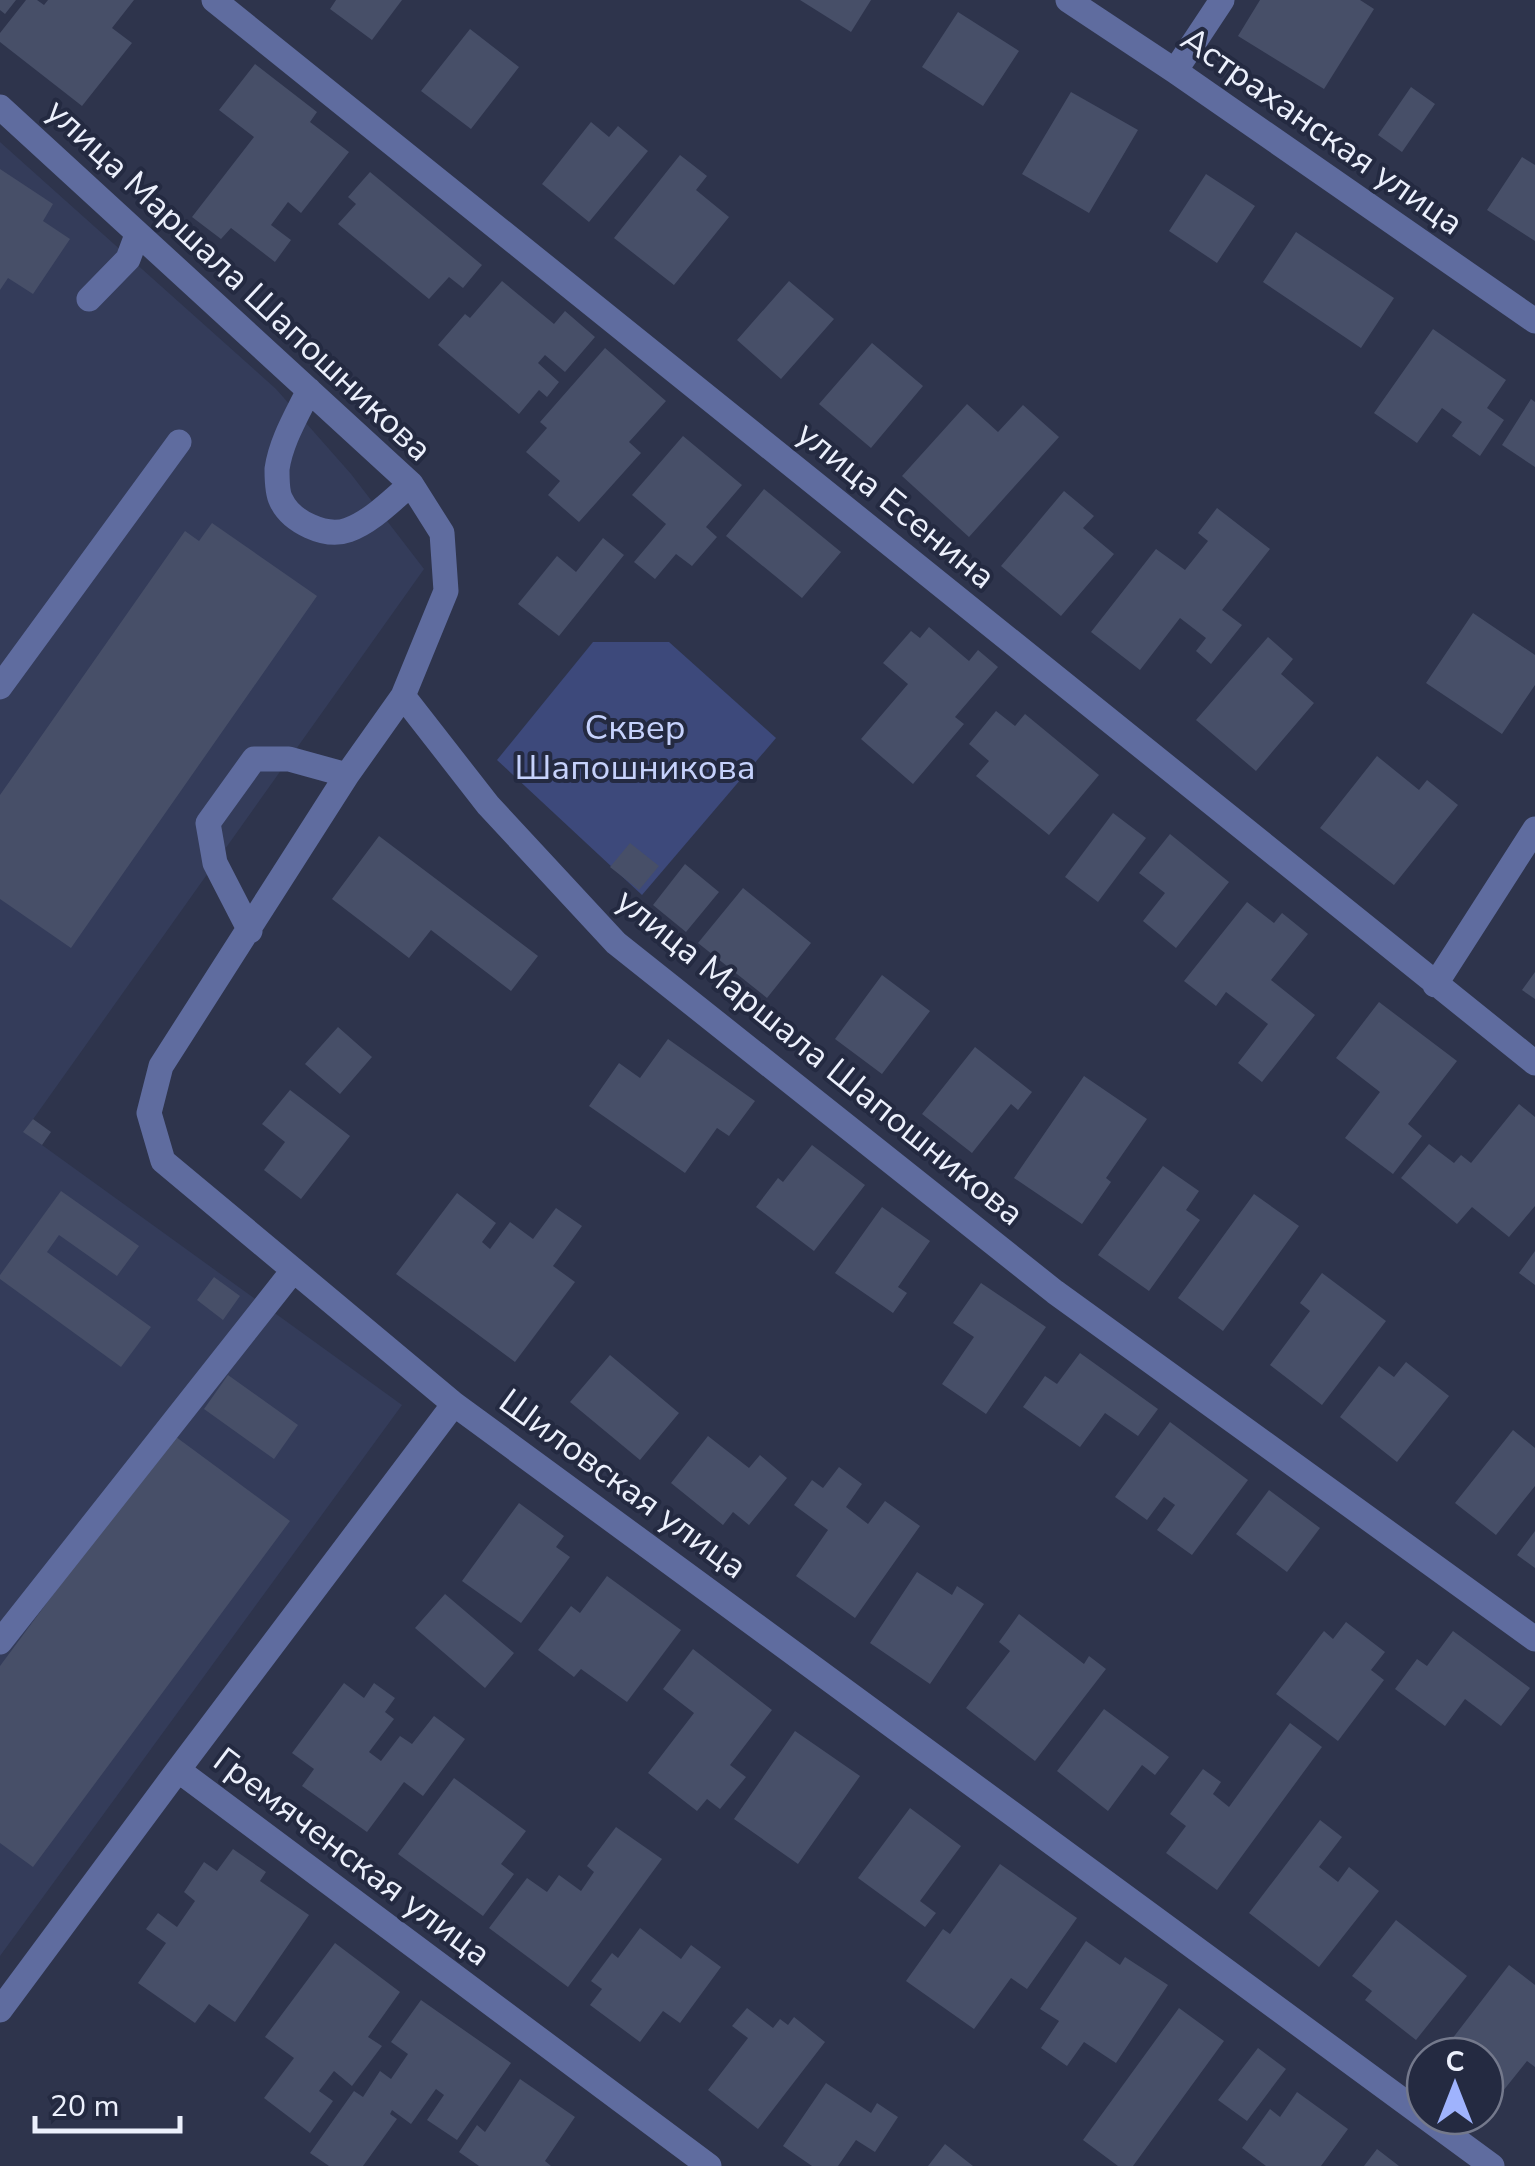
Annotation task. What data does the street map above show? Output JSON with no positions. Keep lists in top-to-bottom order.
{
  "streets": {
    "street": [
      "Астраханская улица",
      "улица Маршала Шапошникова",
      "улица Есенина",
      "Шиловская улица",
      "Гремяченская улица"
    ]
  },
  "crossings": [
    ["улица Маршала Шапошникова", "Шиловская улица"],
    ["Шиловская улица", "Гремяченская улица"]
  ],
  "parks": ["Сквер Шапошникова"],
  "scale_bar": "20 m",
  "north": "top"
}
